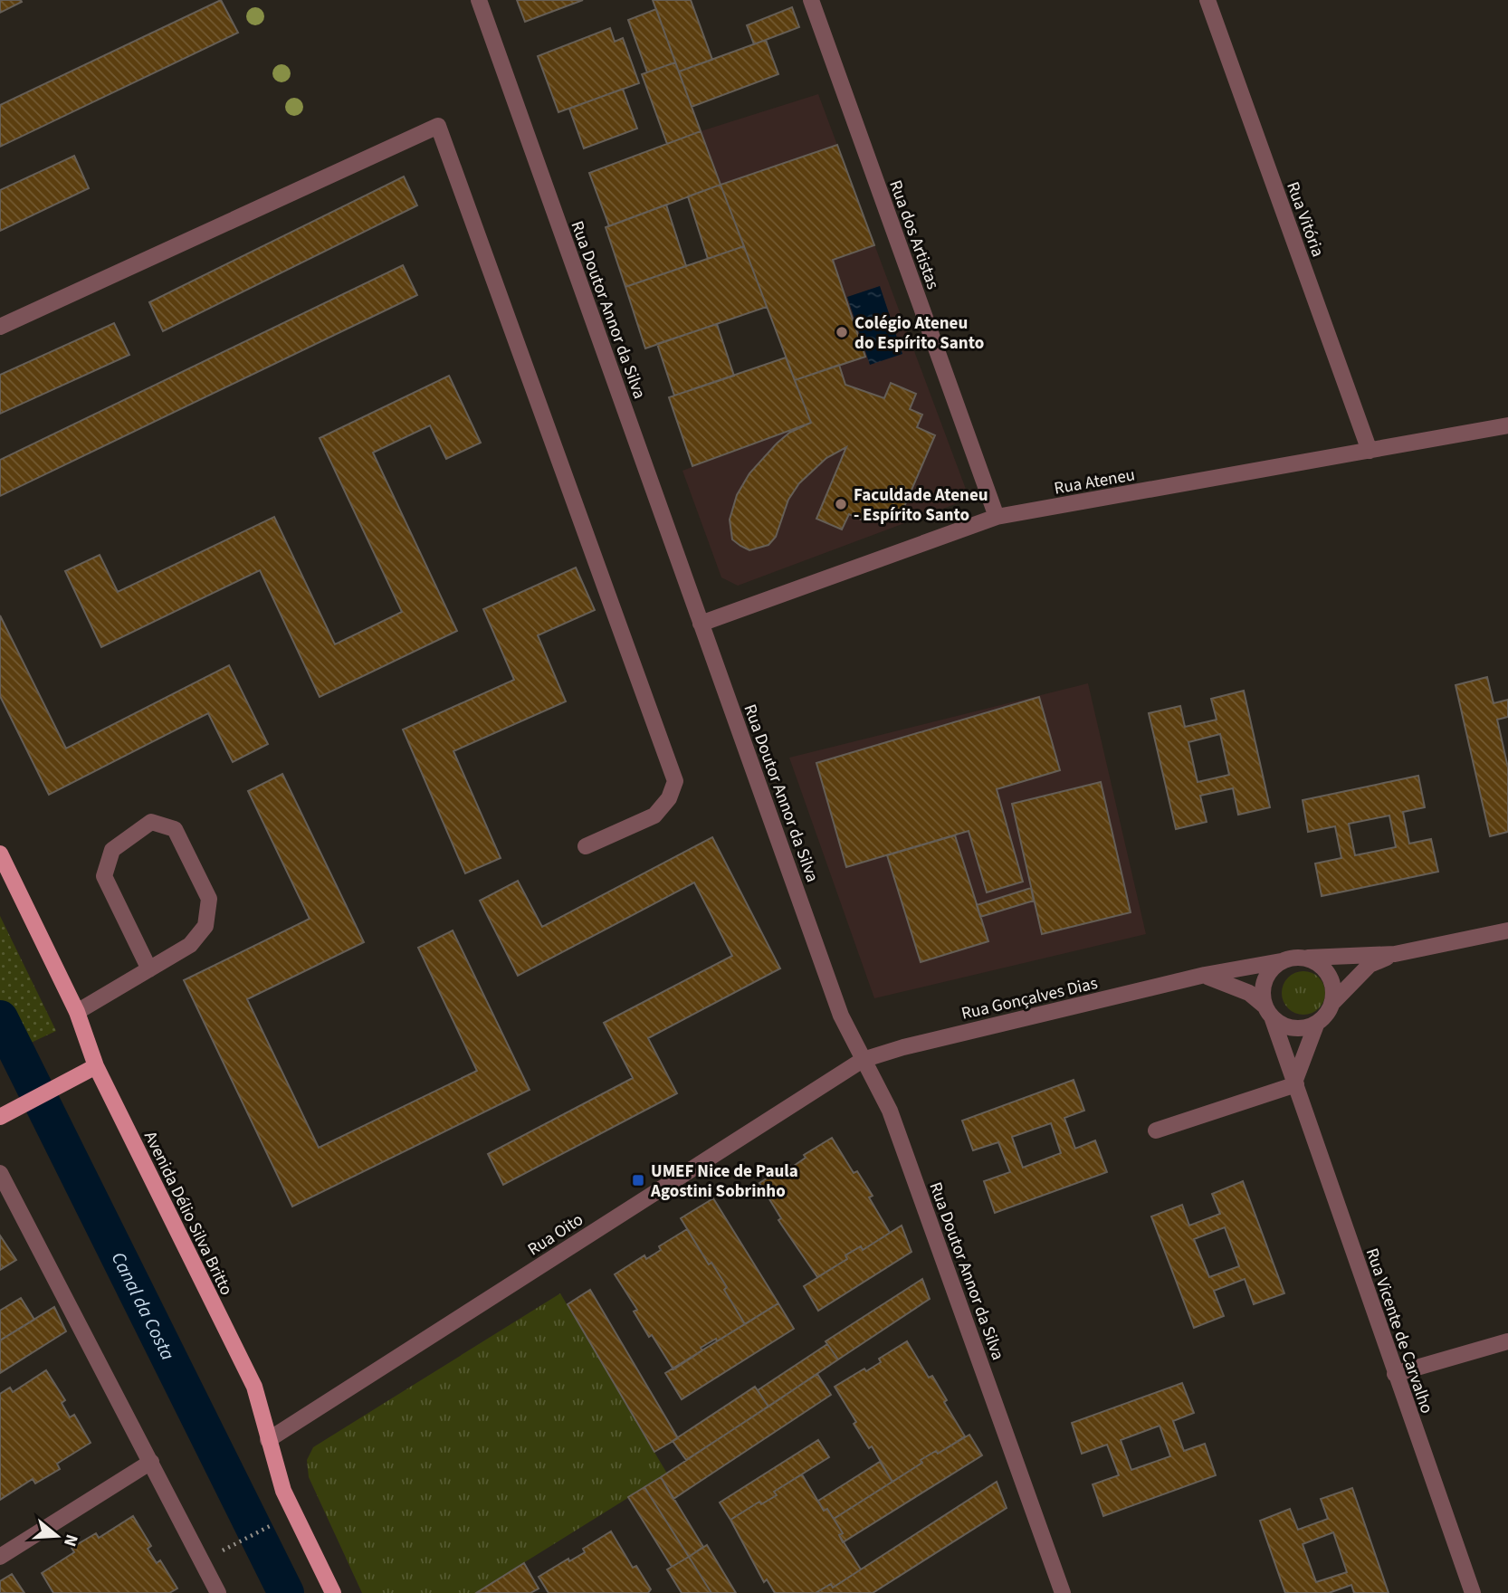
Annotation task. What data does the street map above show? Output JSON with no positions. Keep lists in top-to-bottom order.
{
  "streets": {
    "main road": ["Avenida Délio Silva Britto"],
    "street": [
      "Rua Vitória",
      "Rua dos Artistas",
      "Rua Doutor Annor da Silva",
      "Rua Ateneu",
      "Rua Gonçalves Dias",
      "Rua Oito",
      "Rua Vicente de Carvalho"
    ]
  },
  "crossings": [
    ["Rua Vitória", "Rua Ateneu"],
    ["Rua dos Artistas", "Rua Ateneu"],
    ["Rua Doutor Annor da Silva", "Rua Ateneu"],
    ["Rua Doutor Annor da Silva", "Rua Gonçalves Dias"],
    ["Rua Doutor Annor da Silva", "Rua Oito"],
    ["Rua Gonçalves Dias", "Rua Oito"],
    ["Rua Gonçalves Dias", "Rua Vicente de Carvalho"],
    ["Avenida Délio Silva Britto", "Rua Oito"]
  ],
  "water": ["Canal da Costa"],
  "places": {
    "other": ["Colégio Ateneu do Espírito Santo", "Faculdade Ateneu - Espírito Santo"],
    "transit": ["UMEF Nice de Paula Agostini Sobrinho"]
  },
  "north": "right"
}
